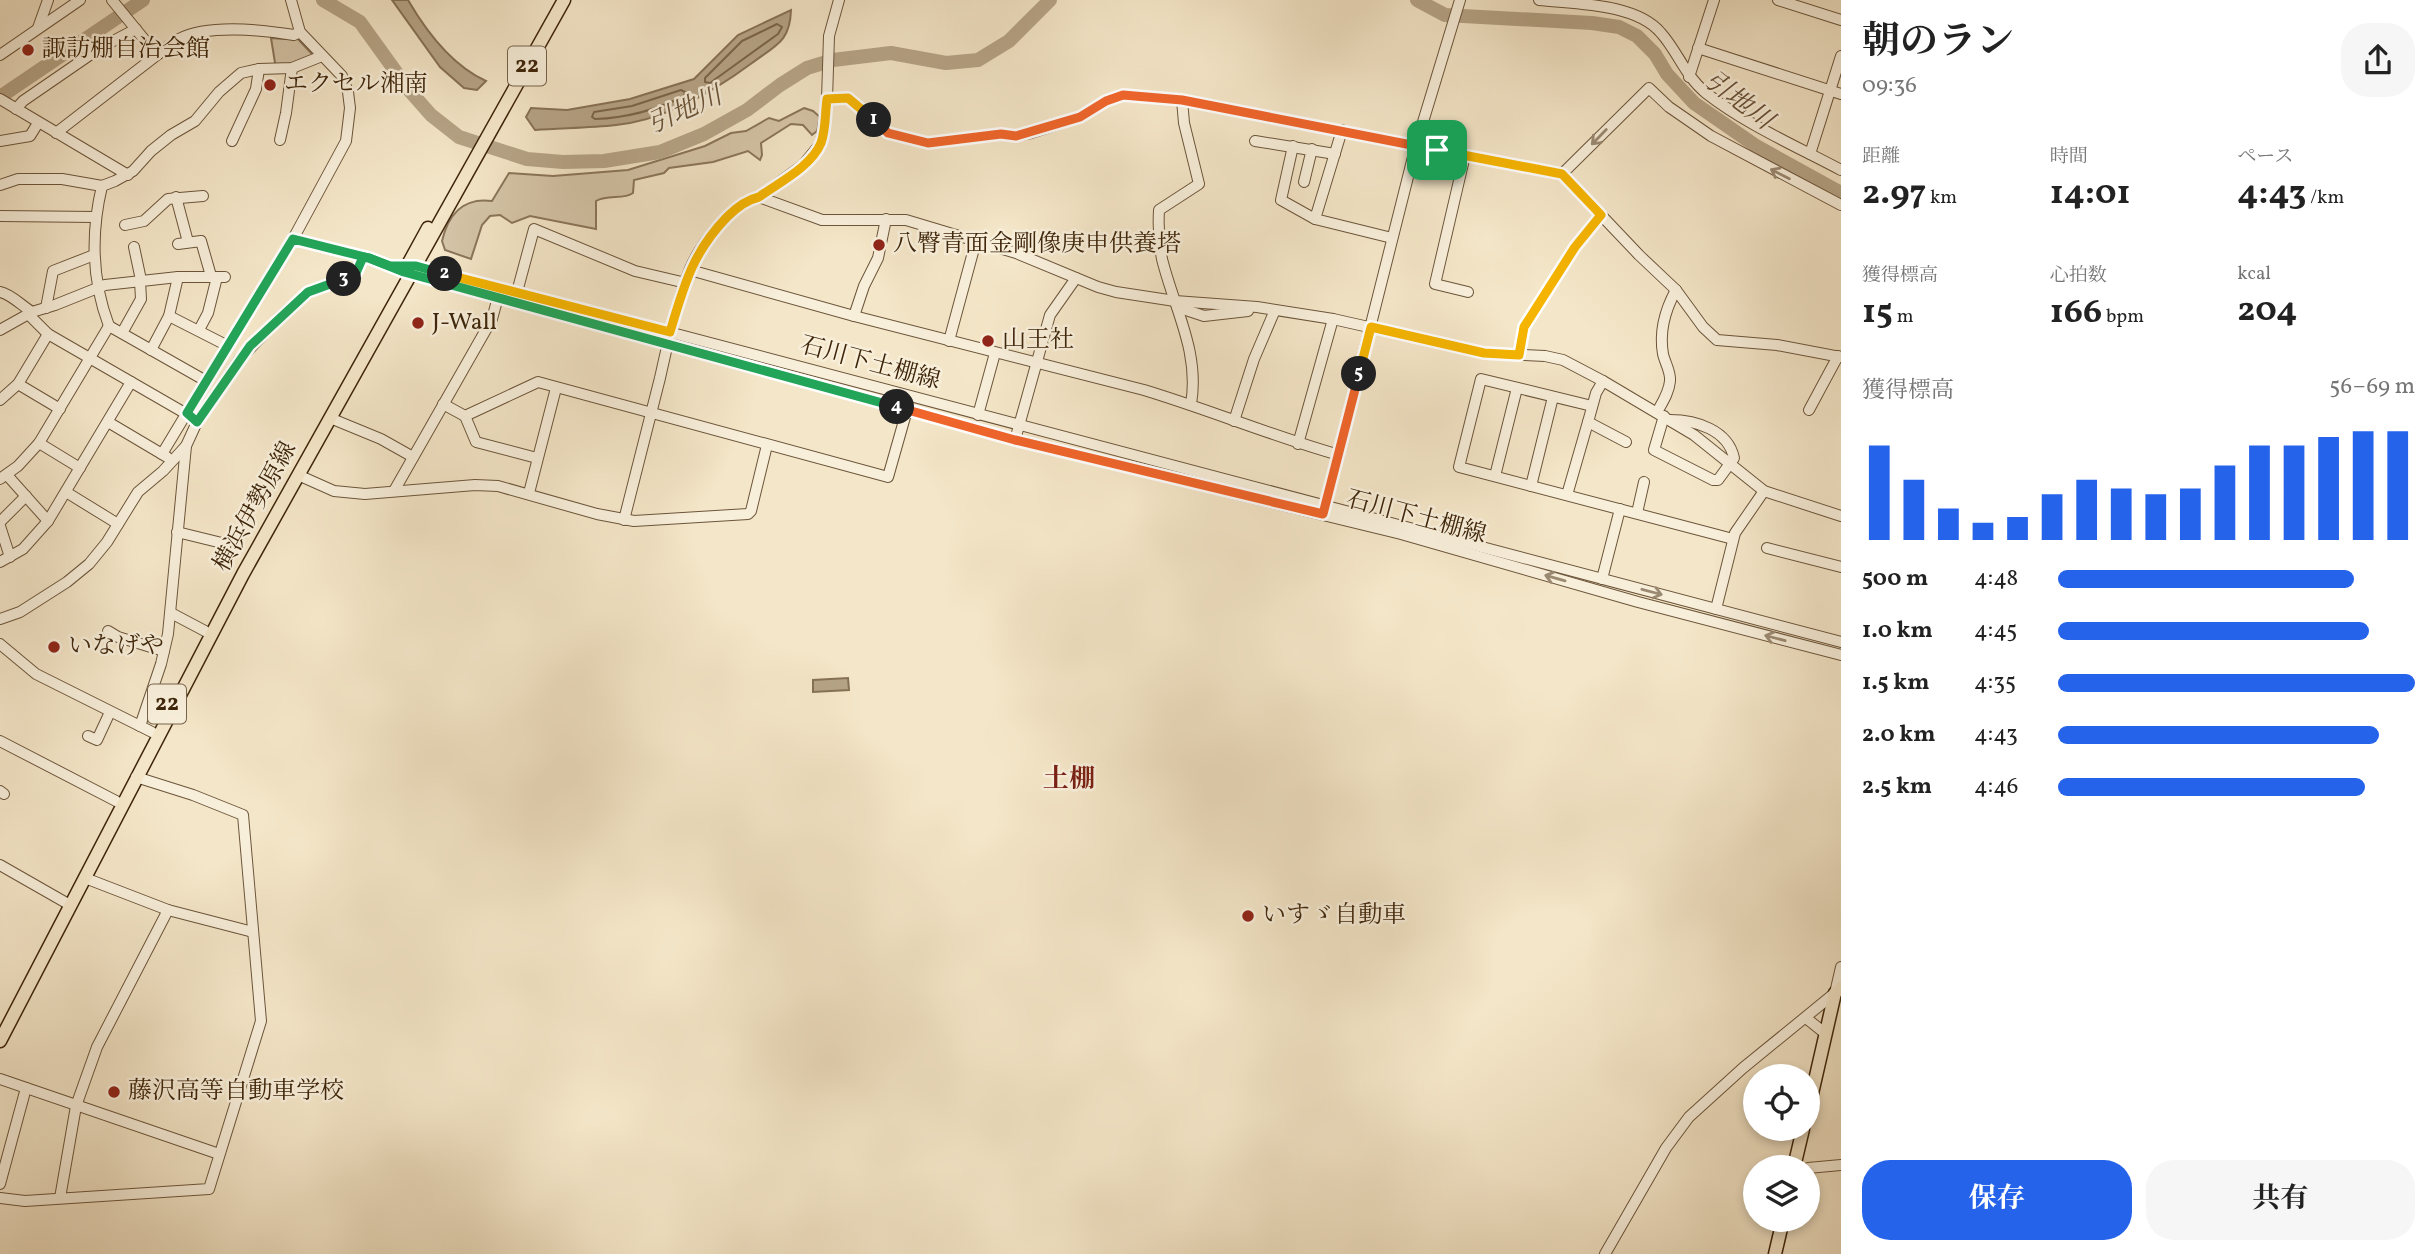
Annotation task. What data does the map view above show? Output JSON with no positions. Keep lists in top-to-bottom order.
{
  "streets": {
    "main road": ["22", "横浜伊勢原線"],
    "street": ["石川下土棚線"]
  },
  "crossings": [
    ["石川下土棚線", "横浜伊勢原線"]
  ],
  "districts": ["土棚"],
  "water": ["引地川"],
  "places": [
    "諏訪棚自治会館",
    "エクセル湘南",
    "八臀青面金剛像庚申供養塔",
    "J-Wall",
    "山王社",
    "いなげや",
    "いすゞ自動車",
    "藤沢高等自動車学校"
  ],
  "page": {
    "heading": ["朝のラン", "09:36"],
    "pins": [
      "1",
      "2",
      "3",
      "5",
      "4"
    ],
    "stats": [
      ["距離", "2.97 km"],
      ["時間", "14:01"],
      ["ペース", "4:43 /km"],
      ["獲得標高", "15 m"],
      ["心拍数", "166 bpm"],
      ["kcal", "204"]
    ],
    "chart": ["獲得標高", "56–69 m"],
    "list": [
      {
        "name": "500 m",
        "note": "4:48"
      },
      {
        "name": "1.0 km",
        "note": "4:45"
      },
      {
        "name": "1.5 km",
        "note": "4:35"
      },
      {
        "name": "2.0 km",
        "note": "4:43"
      },
      {
        "name": "2.5 km",
        "note": "4:46"
      }
    ],
    "buttons": ["保存", "共有"]
  }
}
